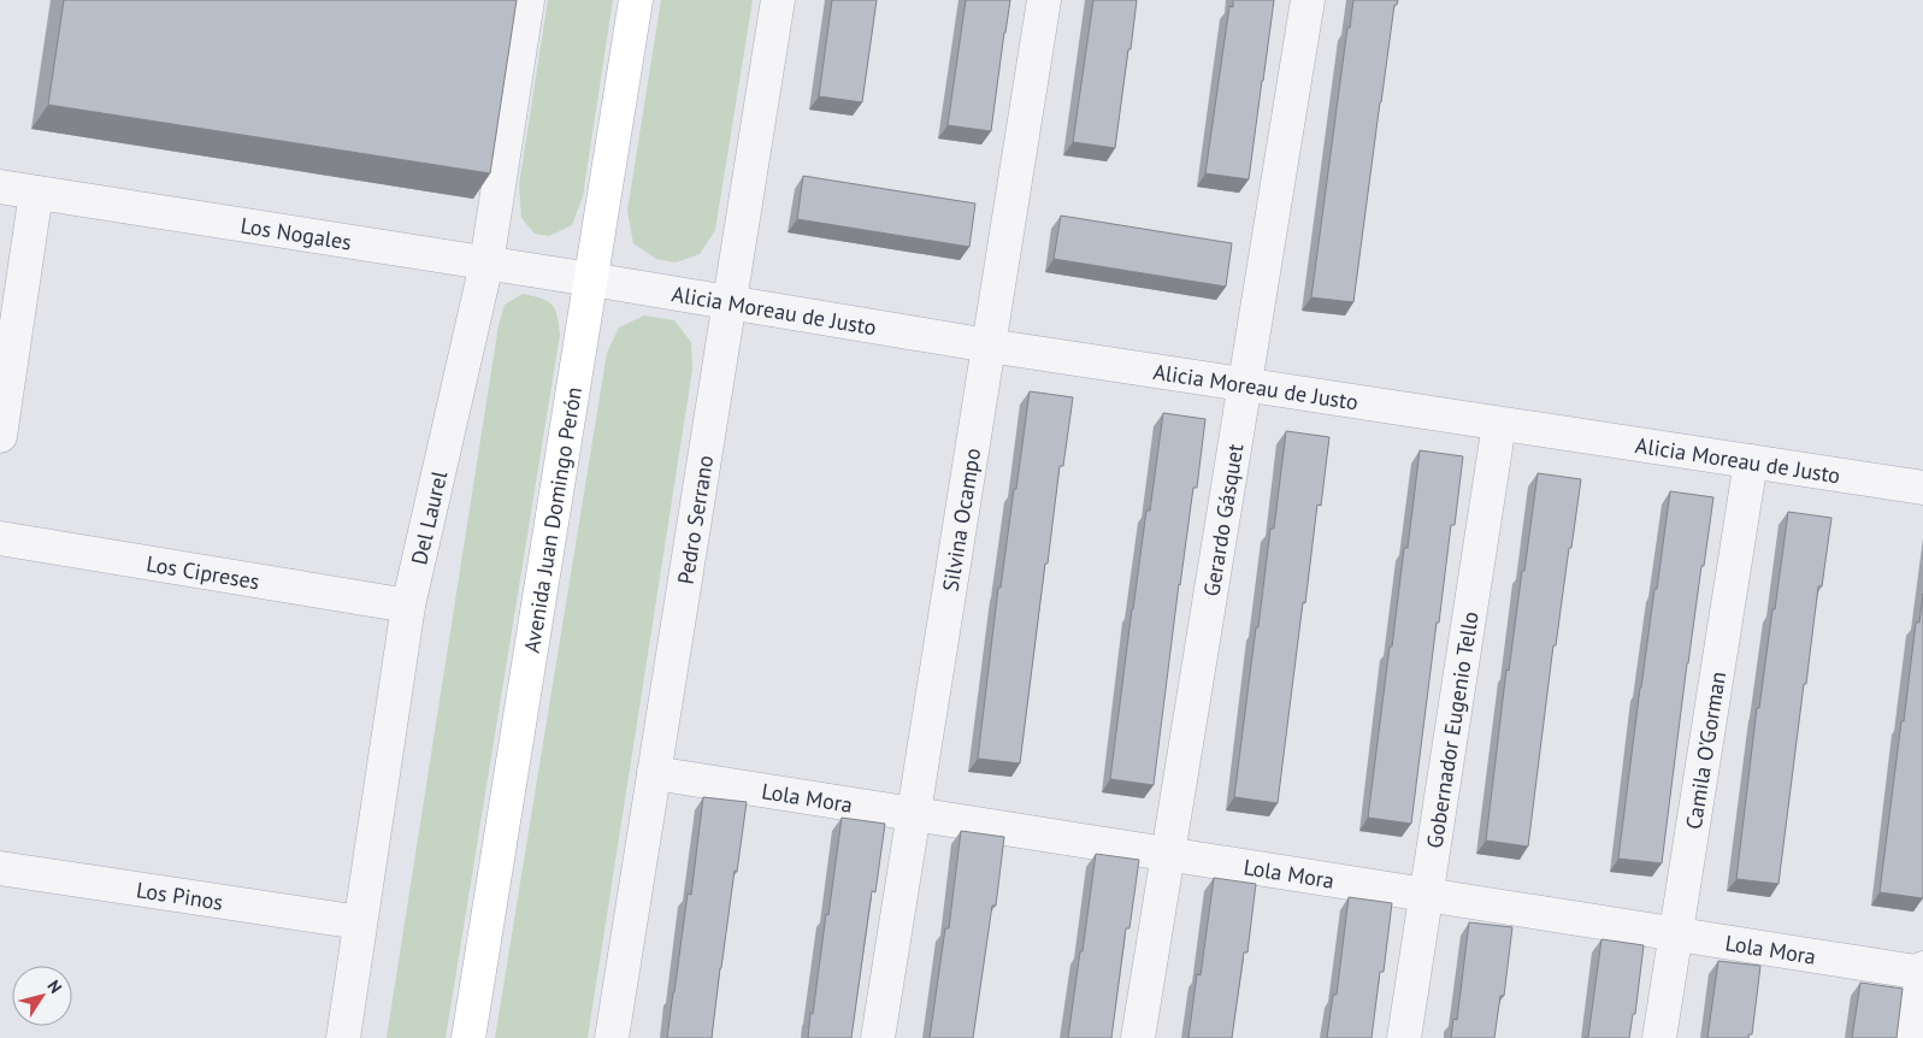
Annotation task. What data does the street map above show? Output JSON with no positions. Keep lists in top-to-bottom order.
{
  "streets": {
    "main road": ["Avenida Juan Domingo Perón"],
    "street": [
      "Los Nogales",
      "Alicia Moreau de Justo",
      "Del Laurel",
      "Pedro Serrano",
      "Silvina Ocampo",
      "Gerardo Gásquet",
      "Los Cipreses",
      "Gobernador Eugenio Tello",
      "Camila O'Gorman",
      "Lola Mora",
      "Los Pinos"
    ]
  },
  "crossings": [
    ["Los Nogales", "Alicia Moreau de Justo"],
    ["Los Nogales", "Del Laurel"],
    ["Los Nogales", "Avenida Juan Domingo Perón"],
    ["Alicia Moreau de Justo", "Avenida Juan Domingo Perón"],
    ["Alicia Moreau de Justo", "Pedro Serrano"],
    ["Alicia Moreau de Justo", "Silvina Ocampo"],
    ["Alicia Moreau de Justo", "Gerardo Gásquet"],
    ["Alicia Moreau de Justo", "Gobernador Eugenio Tello"],
    ["Alicia Moreau de Justo", "Camila O'Gorman"],
    ["Del Laurel", "Los Cipreses"],
    ["Del Laurel", "Los Pinos"],
    ["Pedro Serrano", "Lola Mora"],
    ["Silvina Ocampo", "Lola Mora"],
    ["Gerardo Gásquet", "Lola Mora"],
    ["Gobernador Eugenio Tello", "Lola Mora"],
    ["Camila O'Gorman", "Lola Mora"]
  ],
  "north": "top right"
}
